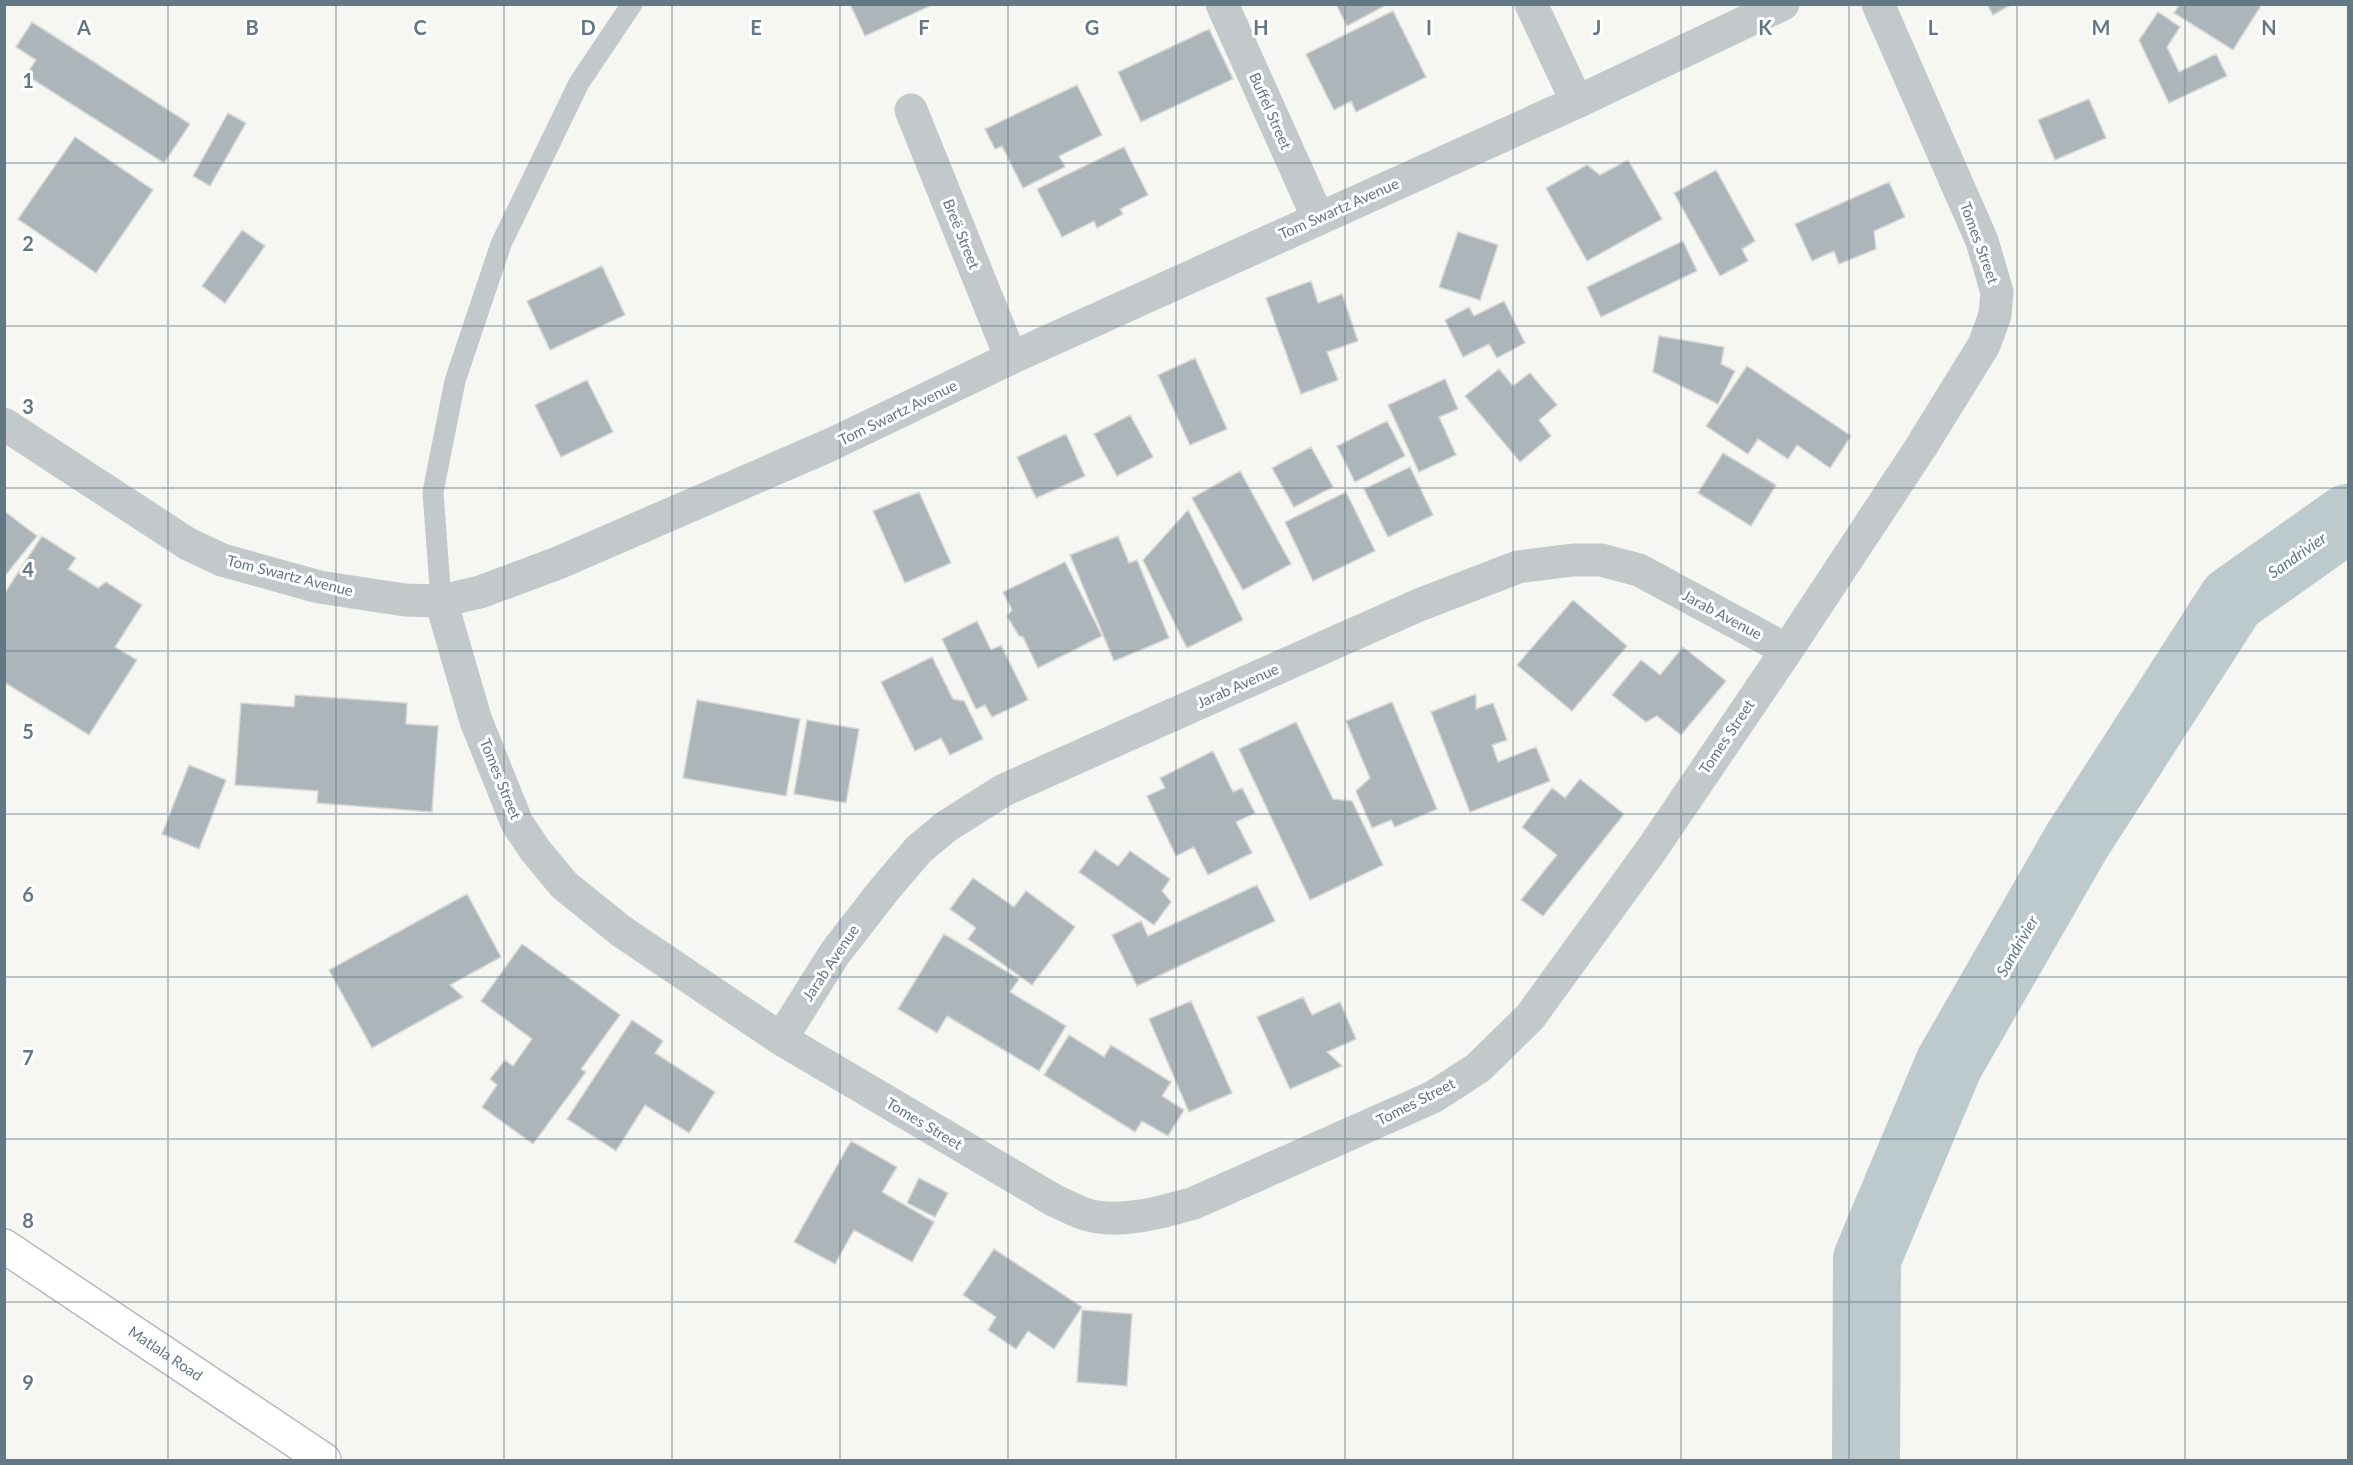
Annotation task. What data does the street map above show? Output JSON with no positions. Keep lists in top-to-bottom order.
{
  "streets": {
    "main road": ["Matlala Road"],
    "street": [
      "Buffel Street",
      "Tom Swartz Avenue",
      "Breë Street",
      "Tomes Street",
      "Jarab Avenue"
    ]
  },
  "crossings": [
    ["Buffel Street", "Tom Swartz Avenue"],
    ["Tom Swartz Avenue", "Breë Street"],
    ["Tom Swartz Avenue", "Tomes Street"],
    ["Tomes Street", "Jarab Avenue"]
  ],
  "water": ["Sandrivier"],
  "grid": {
    "columns": [
      "A",
      "B",
      "C",
      "D",
      "E",
      "F",
      "G",
      "H",
      "I",
      "J",
      "K",
      "L",
      "M",
      "N"
    ],
    "rows": [
      "1",
      "2",
      "3",
      "4",
      "5",
      "6",
      "7",
      "8",
      "9"
    ]
  }
}
